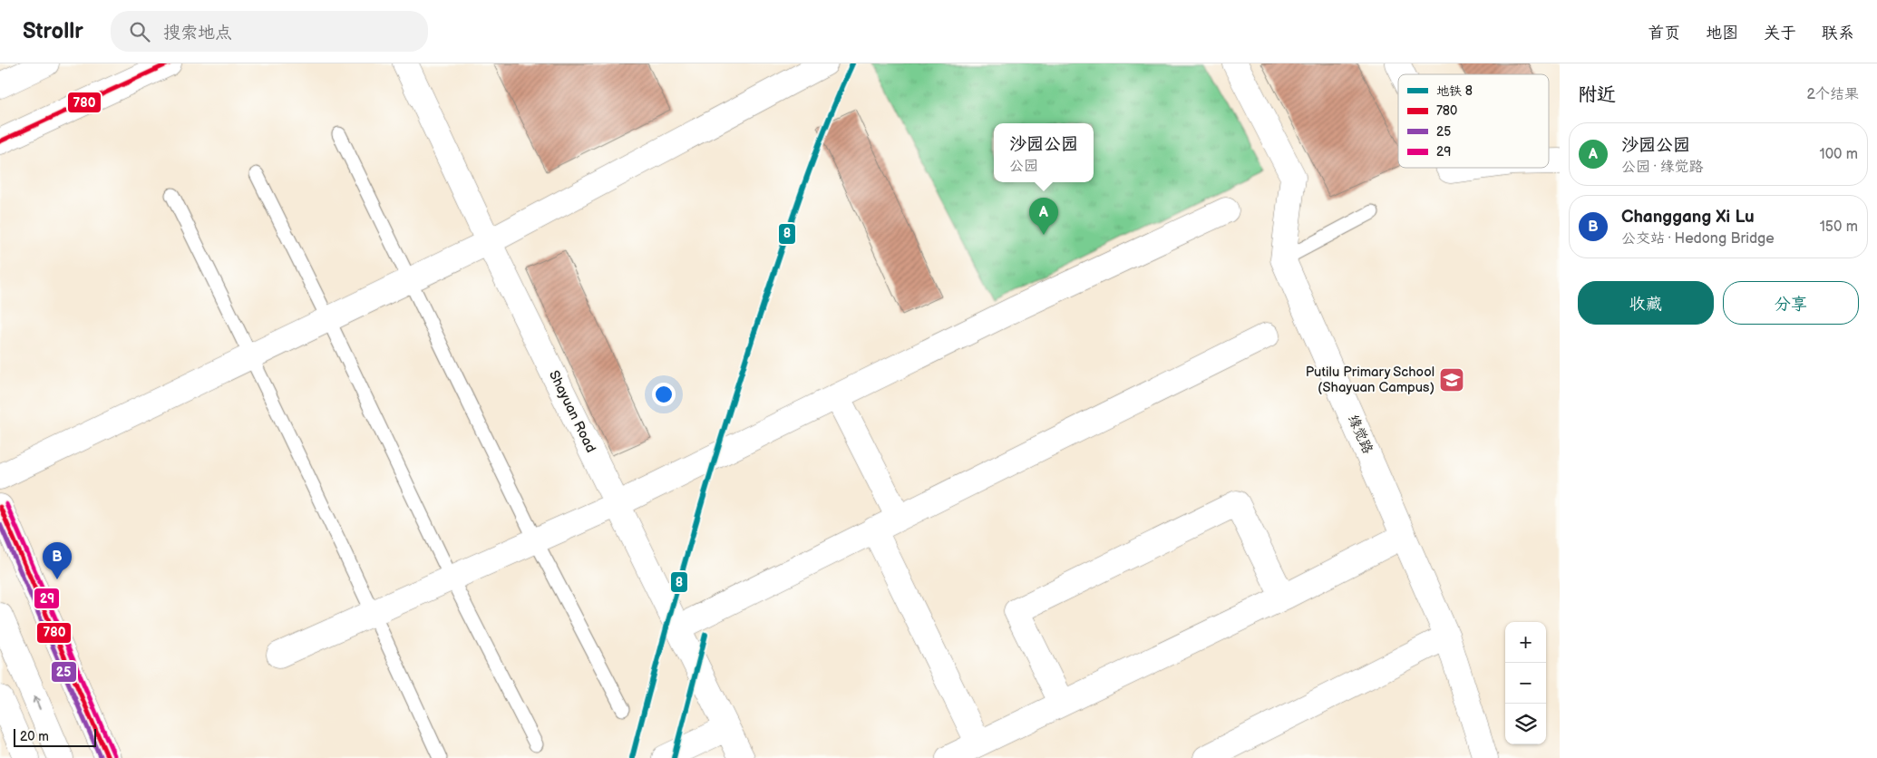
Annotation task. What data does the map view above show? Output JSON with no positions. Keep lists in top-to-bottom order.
{
  "streets": {
    "street": ["Shayuan Road", "缘觉路"]
  },
  "places": {
    "school or university": ["Putilu Primary School (Shayuan Campus)"]
  },
  "lines": [
    "metro line 8",
    "transit line 780",
    "transit line 29",
    "transit line 25"
  ],
  "legend": [
    "地铁 8",
    "780",
    "25",
    "29"
  ],
  "scale_bar": "20 m",
  "page": {
    "header": "Strollr",
    "search": "搜索地点",
    "nav": [
      "首页",
      "地图",
      "关于",
      "联系"
    ],
    "heading": ["附近", "2个结果"],
    "list": [
      {
        "mark": "A",
        "name": "沙园公园",
        "note": "公园 · 缘觉路",
        "value": "100 m"
      },
      {
        "mark": "B",
        "name": "Changgang Xi Lu",
        "note": "公交站 · Hedong Bridge",
        "value": "150 m"
      }
    ],
    "popup": ["沙园公园", "公园"],
    "pins": ["A", "B"],
    "buttons": ["收藏", "分享"],
    "map_buttons": ["+", "−"],
    "scale": "20 m"
  }
}
